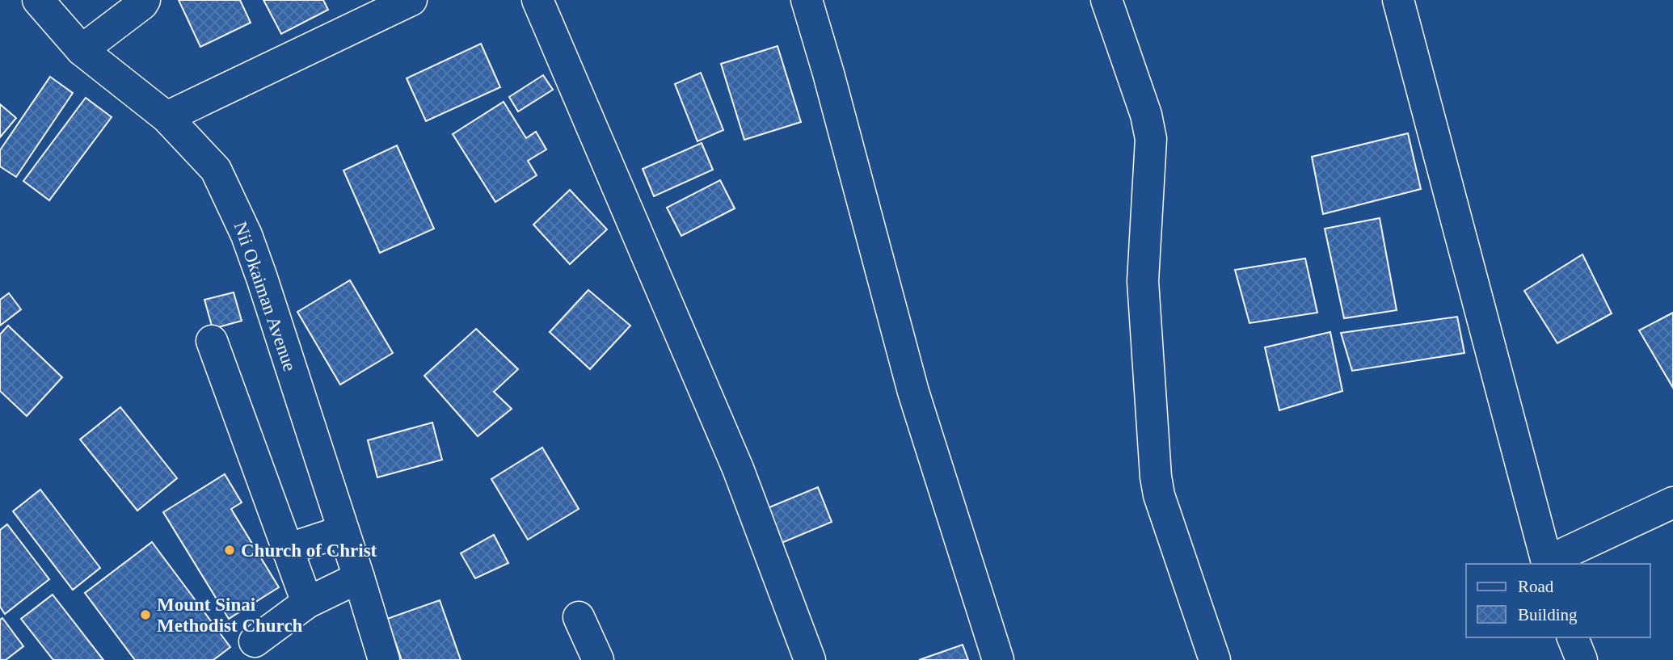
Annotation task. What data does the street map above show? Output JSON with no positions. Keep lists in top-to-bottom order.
{
  "streets": {
    "street": ["Nii Okaiman Avenue"]
  },
  "places": ["Church of Christ", "Mount Sinai Methodist Church"],
  "legend": ["Road", "Building"]
}
